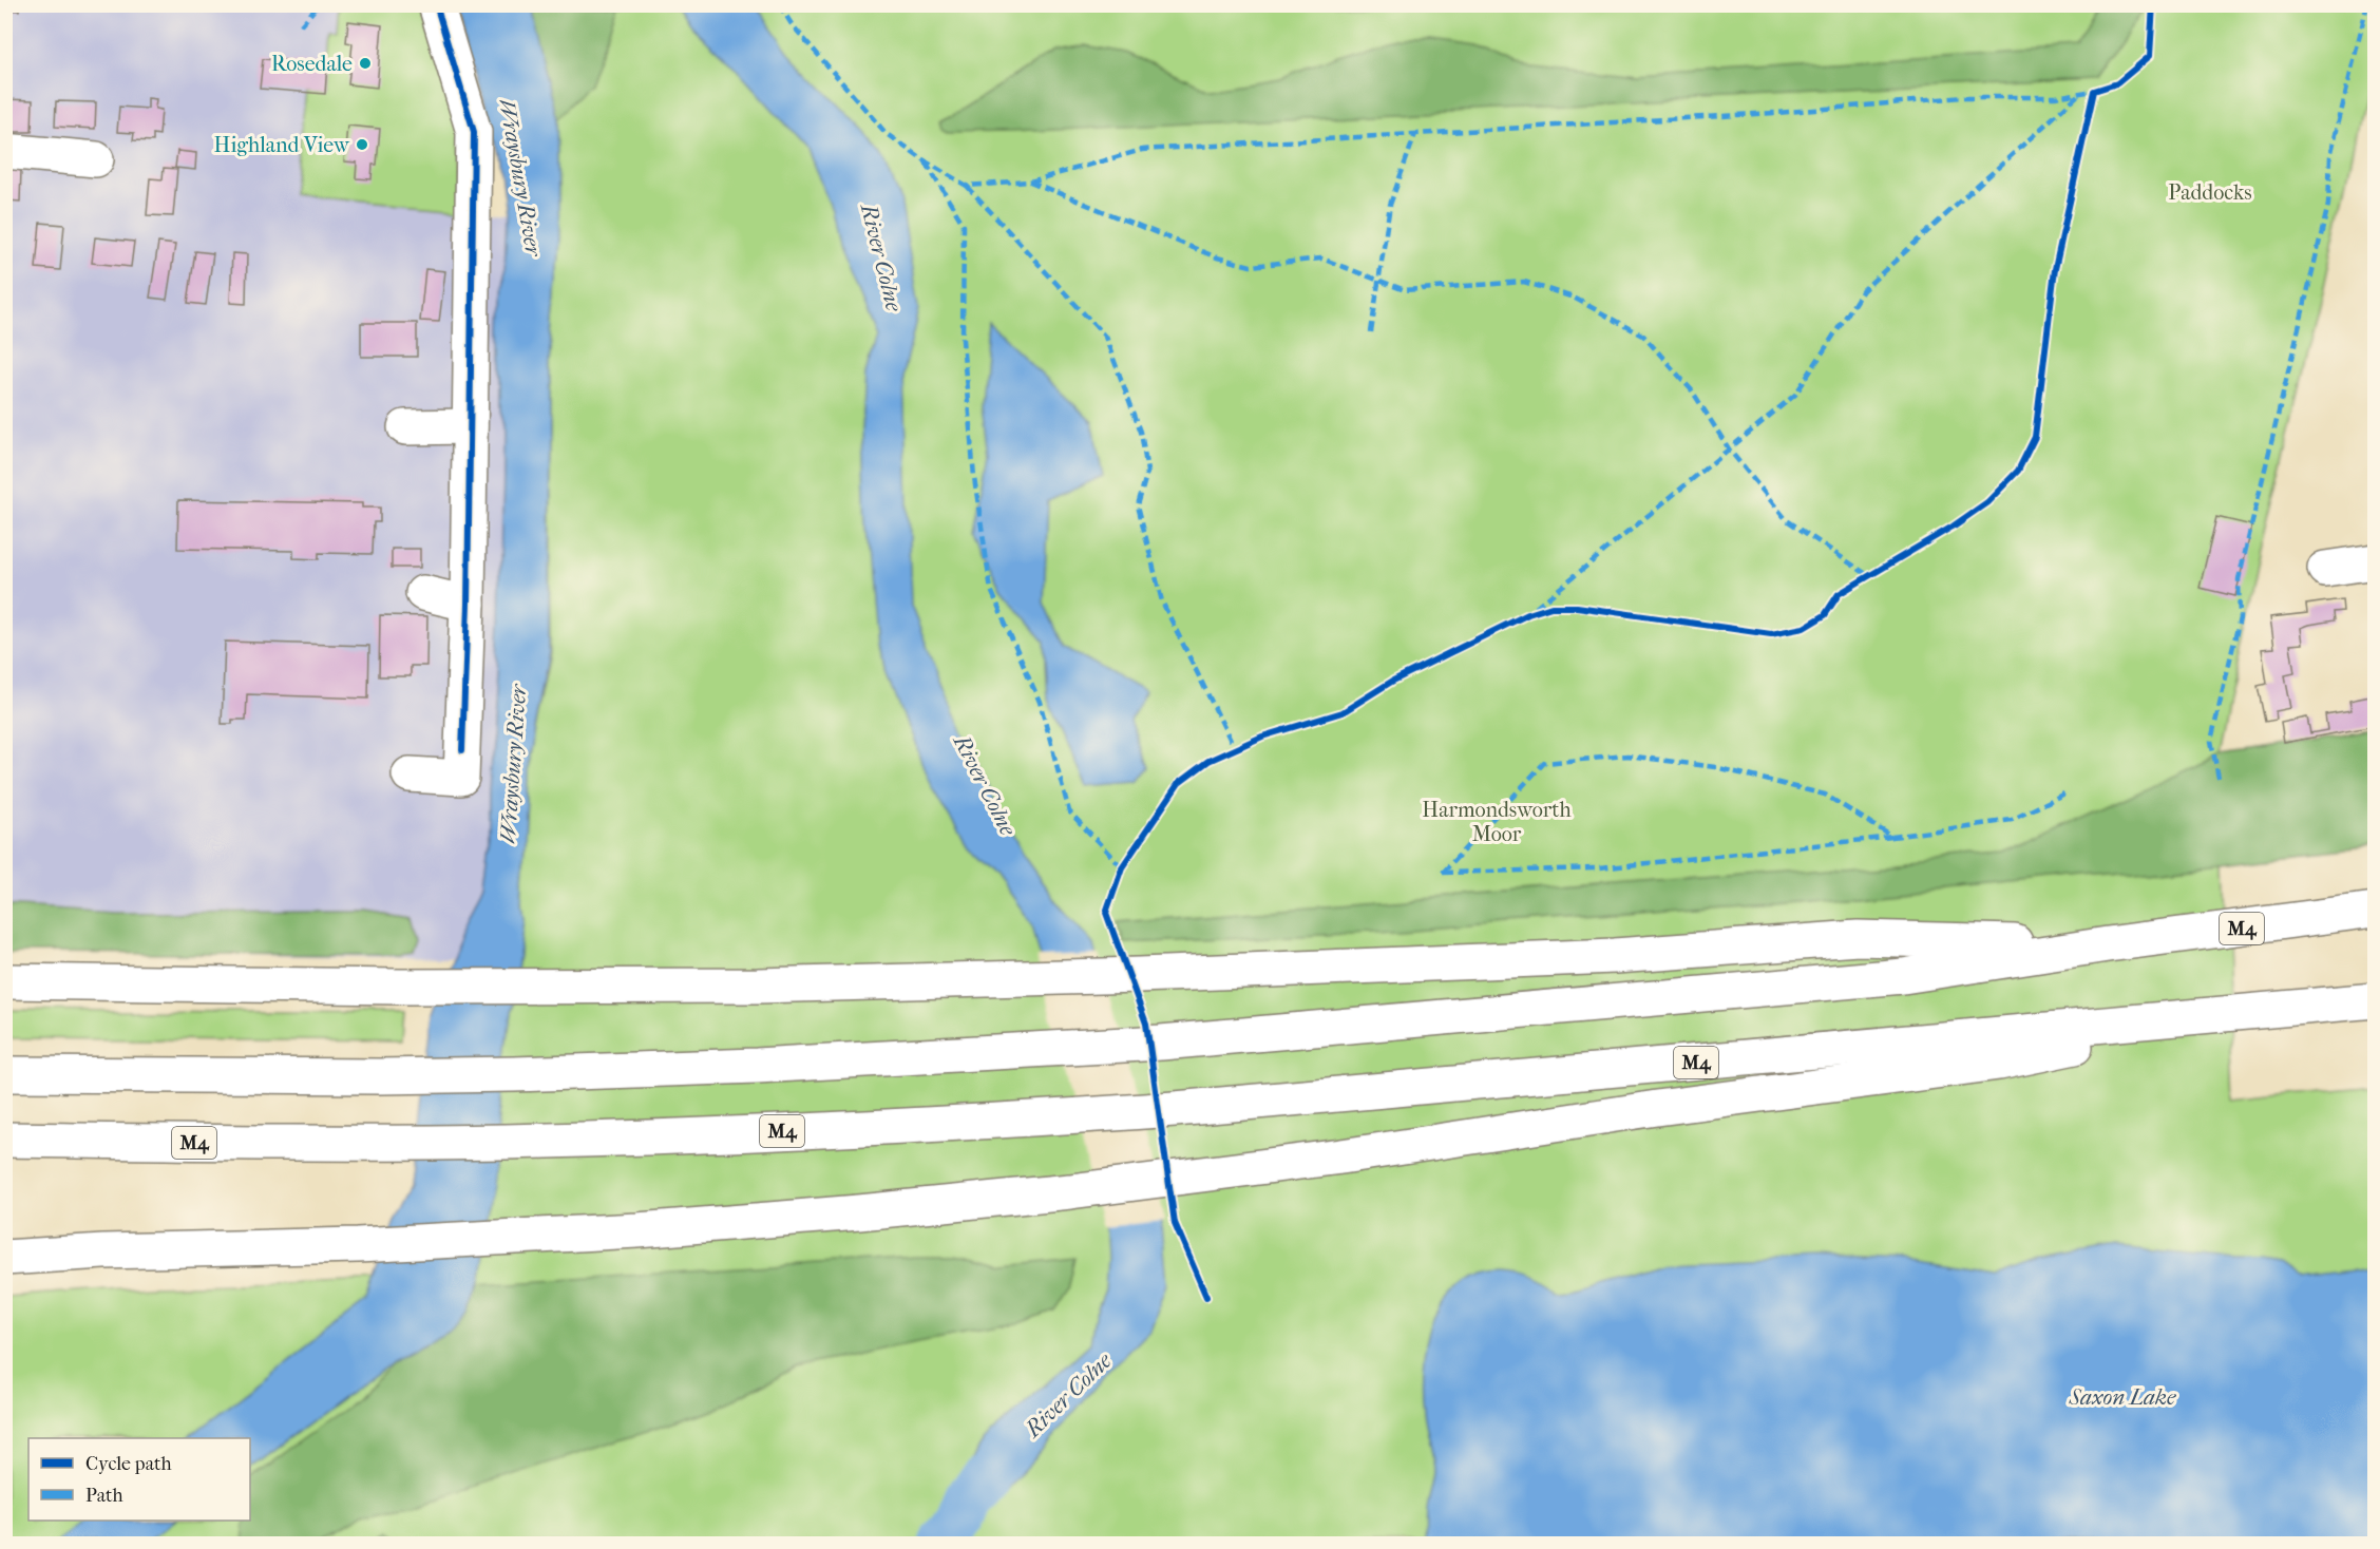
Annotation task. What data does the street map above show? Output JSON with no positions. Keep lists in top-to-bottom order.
{
  "streets": {
    "main road": ["M4"]
  },
  "water": ["Wraysbury River", "River Colne", "Saxon Lake"],
  "parks": ["Paddocks", "Harmondsworth Moor"],
  "places": ["Rosedale", "Highland View"],
  "legend": ["Cycle path", "Path"]
}
